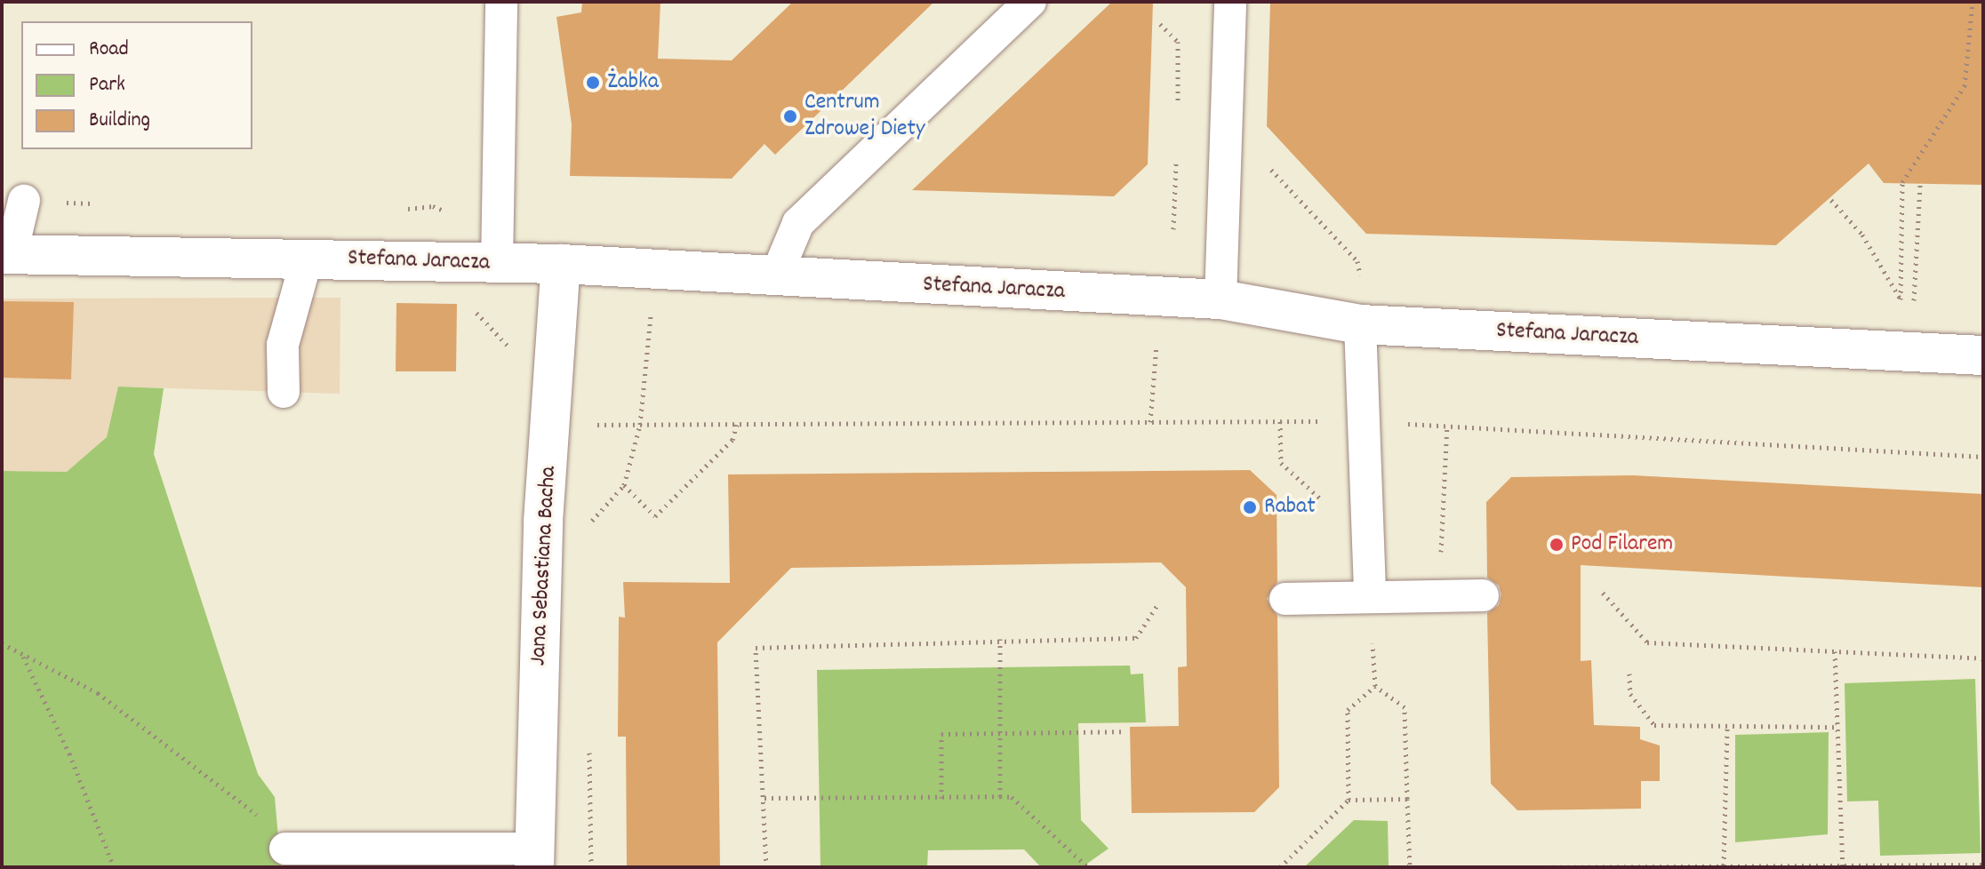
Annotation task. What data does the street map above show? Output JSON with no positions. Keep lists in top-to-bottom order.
{
  "streets": {
    "street": ["Stefana Jaracza", "Jana Sebastiana Bacha"]
  },
  "crossings": [
    ["Stefana Jaracza", "Jana Sebastiana Bacha"]
  ],
  "places": [
    "Żabka",
    "Centrum Zdrowej Diety",
    "Rabat",
    "Pod Filarem"
  ],
  "legend": ["Road", "Park", "Building"]
}
